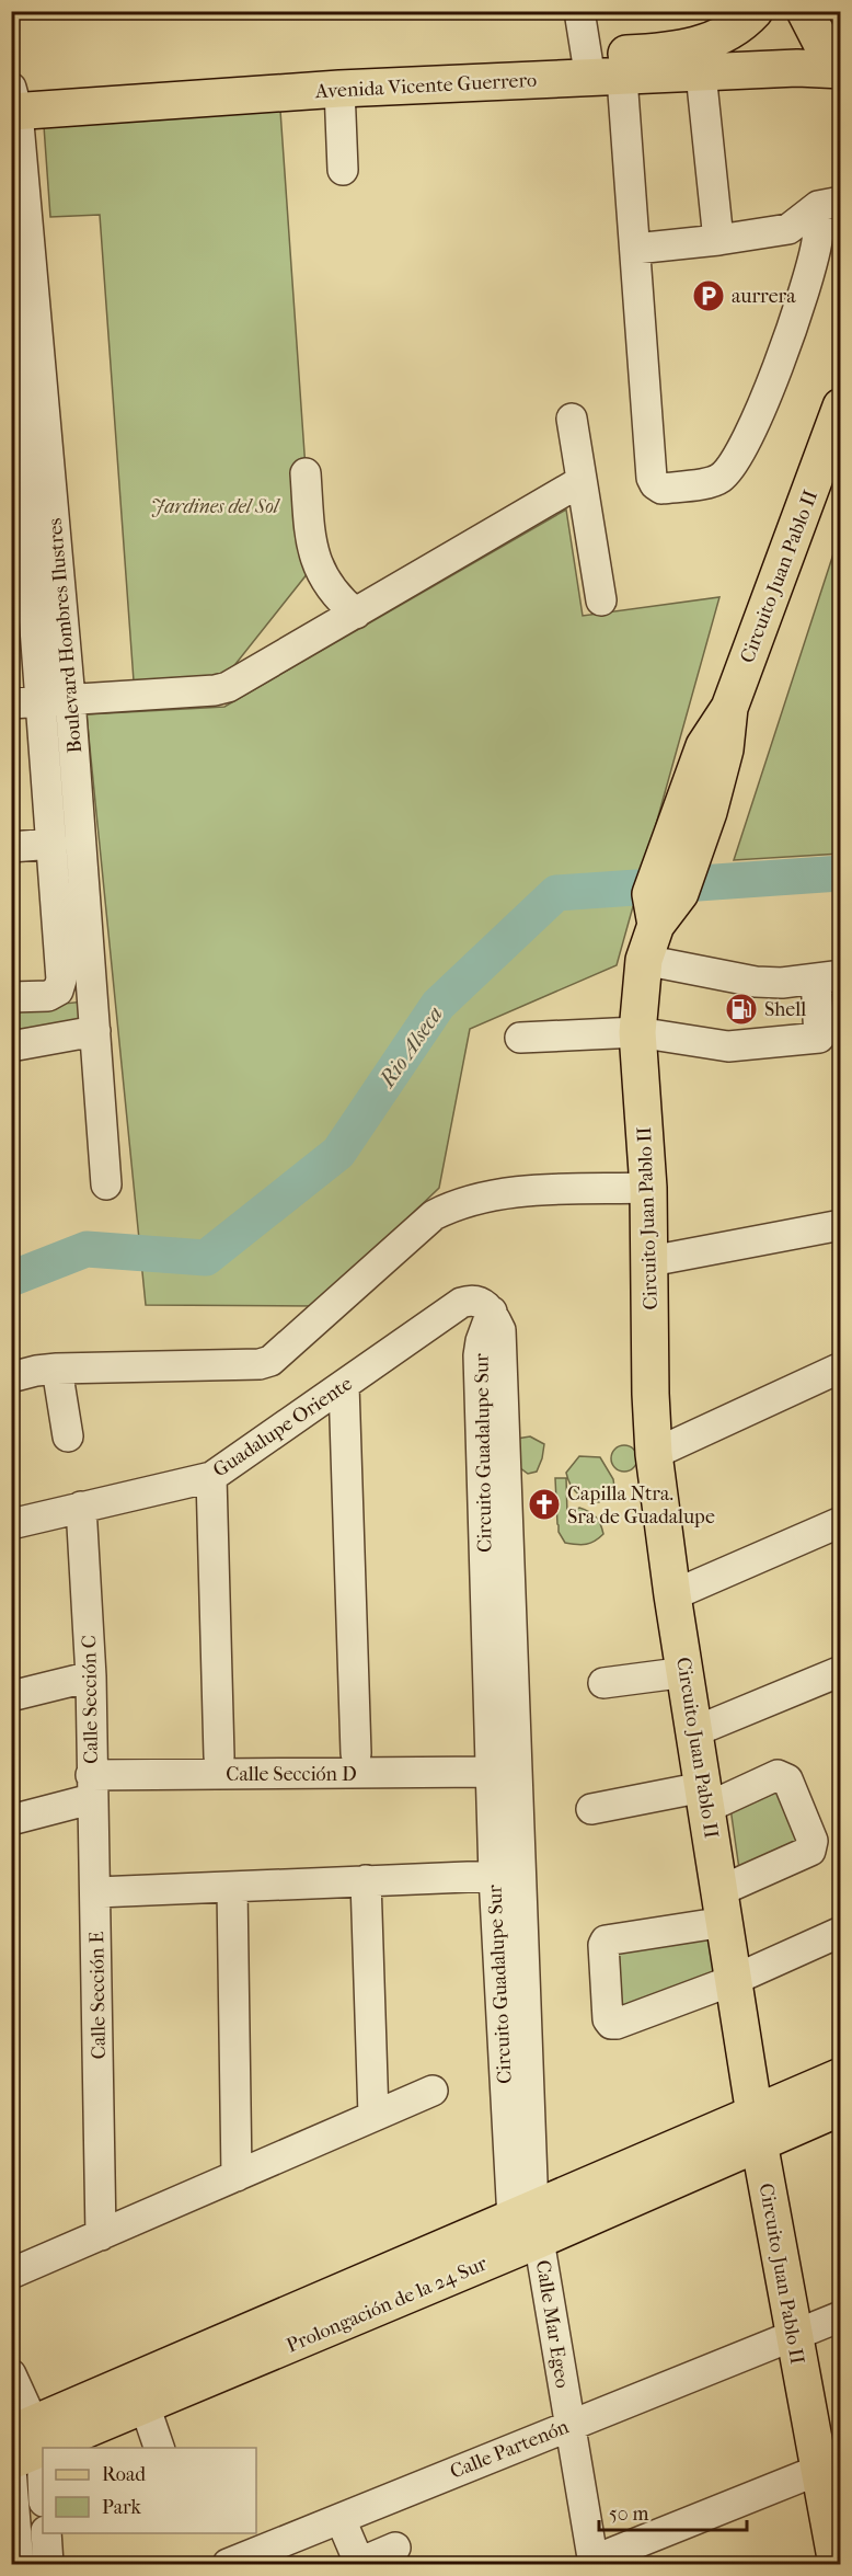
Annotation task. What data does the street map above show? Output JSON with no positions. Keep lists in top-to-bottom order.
{
  "streets": {
    "main road": ["Avenida Vicente Guerrero", "Circuito Juan Pablo II", "Prolongación de la 24 Sur"],
    "street": [
      "Boulevard Hombres Ilustres",
      "Guadalupe Oriente",
      "Circuito Guadalupe Sur",
      "Calle Sección C",
      "Calle Sección D",
      "Calle Sección E",
      "Calle Mar Egeo",
      "Calle Partenón"
    ]
  },
  "crossings": [
    ["Avenida Vicente Guerrero", "Boulevard Hombres Ilustres"],
    ["Circuito Juan Pablo II", "Prolongación de la 24 Sur"],
    ["Circuito Juan Pablo II", "Calle Partenón"],
    ["Guadalupe Oriente", "Circuito Guadalupe Sur"],
    ["Guadalupe Oriente", "Calle Sección C"],
    ["Guadalupe Oriente", "Calle Sección D"],
    ["Circuito Guadalupe Sur", "Calle Sección D"],
    ["Circuito Guadalupe Sur", "Prolongación de la 24 Sur"],
    ["Circuito Guadalupe Sur", "Calle Mar Egeo"],
    ["Calle Sección C", "Calle Sección D"],
    ["Calle Sección C", "Calle Sección E"],
    ["Prolongación de la 24 Sur", "Calle Mar Egeo"],
    ["Calle Mar Egeo", "Calle Partenón"]
  ],
  "water": ["Rio Alseca"],
  "parks": ["Jardines del Sol"],
  "places": {
    "parking": ["aurrera"],
    "fuel station": ["Shell"],
    "church": ["Capilla Ntra. Sra de Guadalupe"]
  },
  "legend": ["Road", "Park"],
  "scale_bar": "50 m"
}
